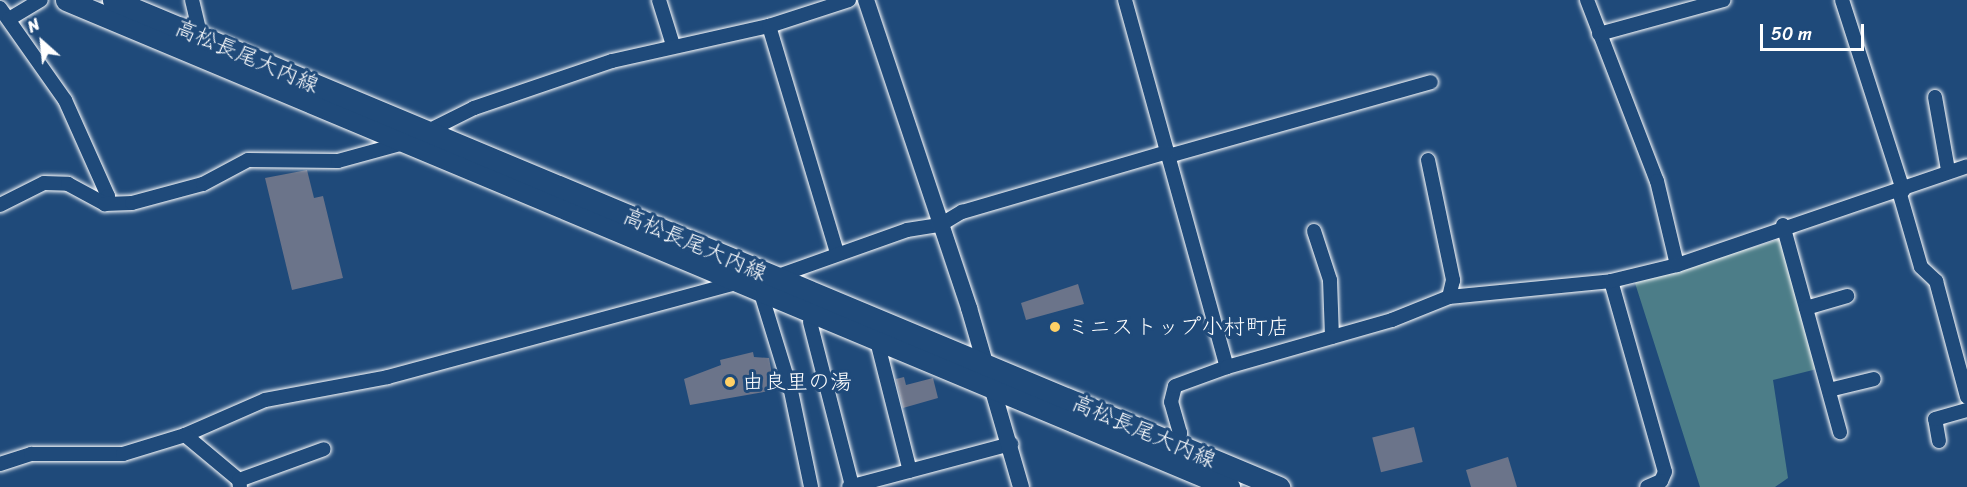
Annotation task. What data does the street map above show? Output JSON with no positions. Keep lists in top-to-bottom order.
{
  "streets": {
    "main road": ["高松長尾大内線"]
  },
  "places": ["ミニストップ小村町店", "由良里の湯"],
  "scale_bar": "50 m",
  "north": "top left"
}
